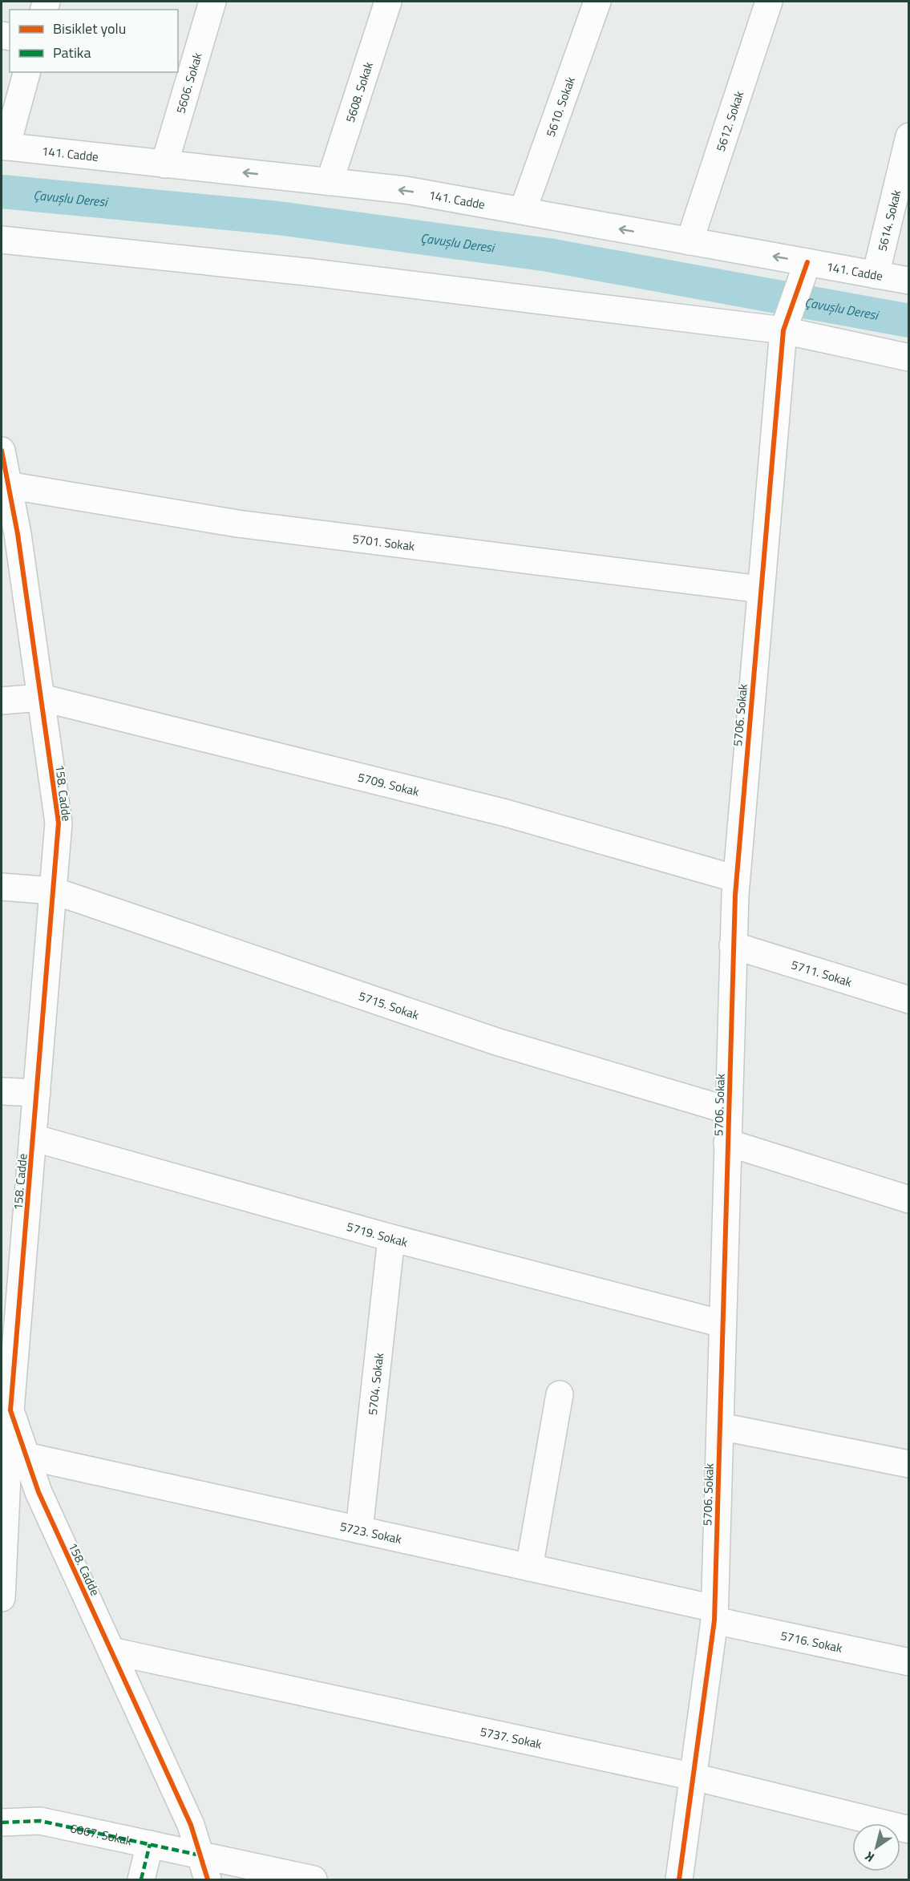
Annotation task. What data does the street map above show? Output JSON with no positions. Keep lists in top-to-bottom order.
{
  "streets": {
    "street": [
      "5606. Sokak",
      "5608. Sokak",
      "5610. Sokak",
      "5612. Sokak",
      "141. Cadde",
      "5614. Sokak",
      "5701. Sokak",
      "5706. Sokak",
      "5709. Sokak",
      "158. Cadde",
      "5711. Sokak",
      "5715. Sokak",
      "5719. Sokak",
      "5704. Sokak",
      "5723. Sokak",
      "5716. Sokak",
      "5737. Sokak",
      "6067. Sokak"
    ]
  },
  "crossings": [
    ["5606. Sokak", "141. Cadde"],
    ["5608. Sokak", "141. Cadde"],
    ["5610. Sokak", "141. Cadde"],
    ["5612. Sokak", "141. Cadde"],
    ["141. Cadde", "5614. Sokak"],
    ["141. Cadde", "5706. Sokak"],
    ["5701. Sokak", "5706. Sokak"],
    ["5701. Sokak", "158. Cadde"],
    ["5706. Sokak", "5709. Sokak"],
    ["5706. Sokak", "5711. Sokak"],
    ["5706. Sokak", "5715. Sokak"],
    ["5706. Sokak", "5719. Sokak"],
    ["5706. Sokak", "5723. Sokak"],
    ["5706. Sokak", "5716. Sokak"],
    ["5706. Sokak", "5737. Sokak"],
    ["5709. Sokak", "158. Cadde"],
    ["158. Cadde", "5715. Sokak"],
    ["158. Cadde", "5719. Sokak"],
    ["158. Cadde", "5723. Sokak"],
    ["158. Cadde", "5737. Sokak"],
    ["158. Cadde", "6067. Sokak"],
    ["5719. Sokak", "5704. Sokak"],
    ["5704. Sokak", "5723. Sokak"],
    ["5723. Sokak", "5716. Sokak"]
  ],
  "water": ["Çavuşlu Deresi"],
  "legend": ["Bisiklet yolu", "Patika"],
  "north": "bottom left"
}
